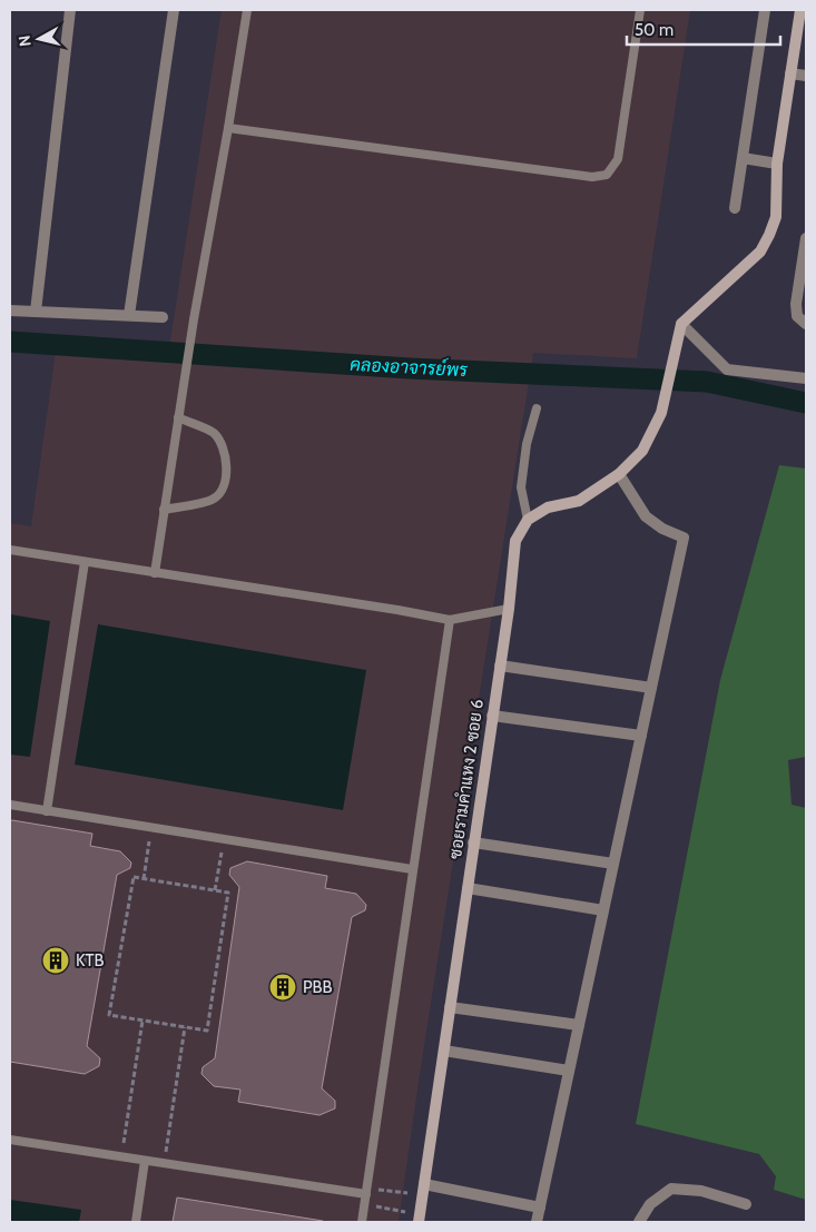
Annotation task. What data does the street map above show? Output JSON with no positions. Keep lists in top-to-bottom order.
{
  "streets": {
    "street": ["ซอยรามคำแหง 2 ซอย 6"]
  },
  "water": ["คลองอาจารย์พร"],
  "places": {
    "building": ["KTB", "PBB"]
  },
  "scale_bar": "50 m",
  "north": "left"
}
